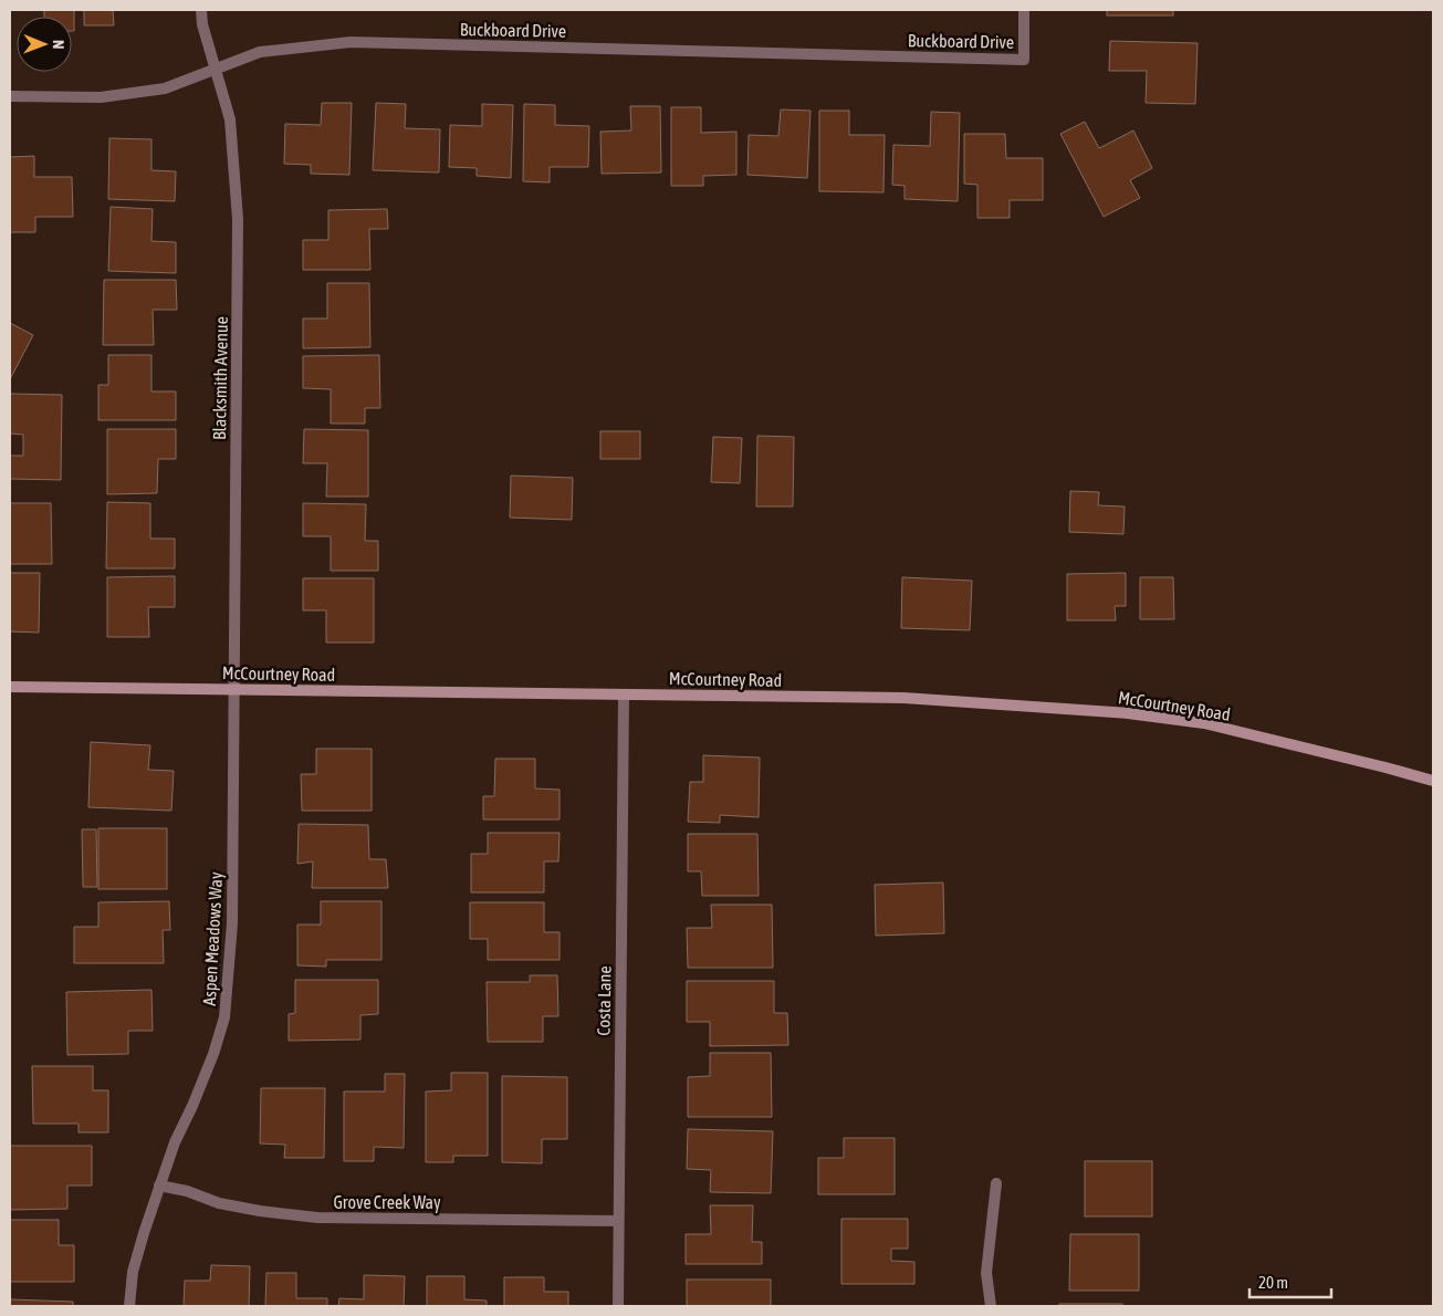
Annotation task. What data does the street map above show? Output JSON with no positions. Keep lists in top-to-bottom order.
{
  "streets": {
    "street": [
      "Buckboard Drive",
      "Blacksmith Avenue",
      "McCourtney Road",
      "Aspen Meadows Way",
      "Costa Lane",
      "Grove Creek Way"
    ]
  },
  "crossings": [
    ["Buckboard Drive", "Blacksmith Avenue"],
    ["Blacksmith Avenue", "McCourtney Road"],
    ["Blacksmith Avenue", "Aspen Meadows Way"],
    ["McCourtney Road", "Aspen Meadows Way"],
    ["McCourtney Road", "Costa Lane"],
    ["Aspen Meadows Way", "Grove Creek Way"],
    ["Costa Lane", "Grove Creek Way"]
  ],
  "scale_bar": "20 m",
  "north": "right"
}
